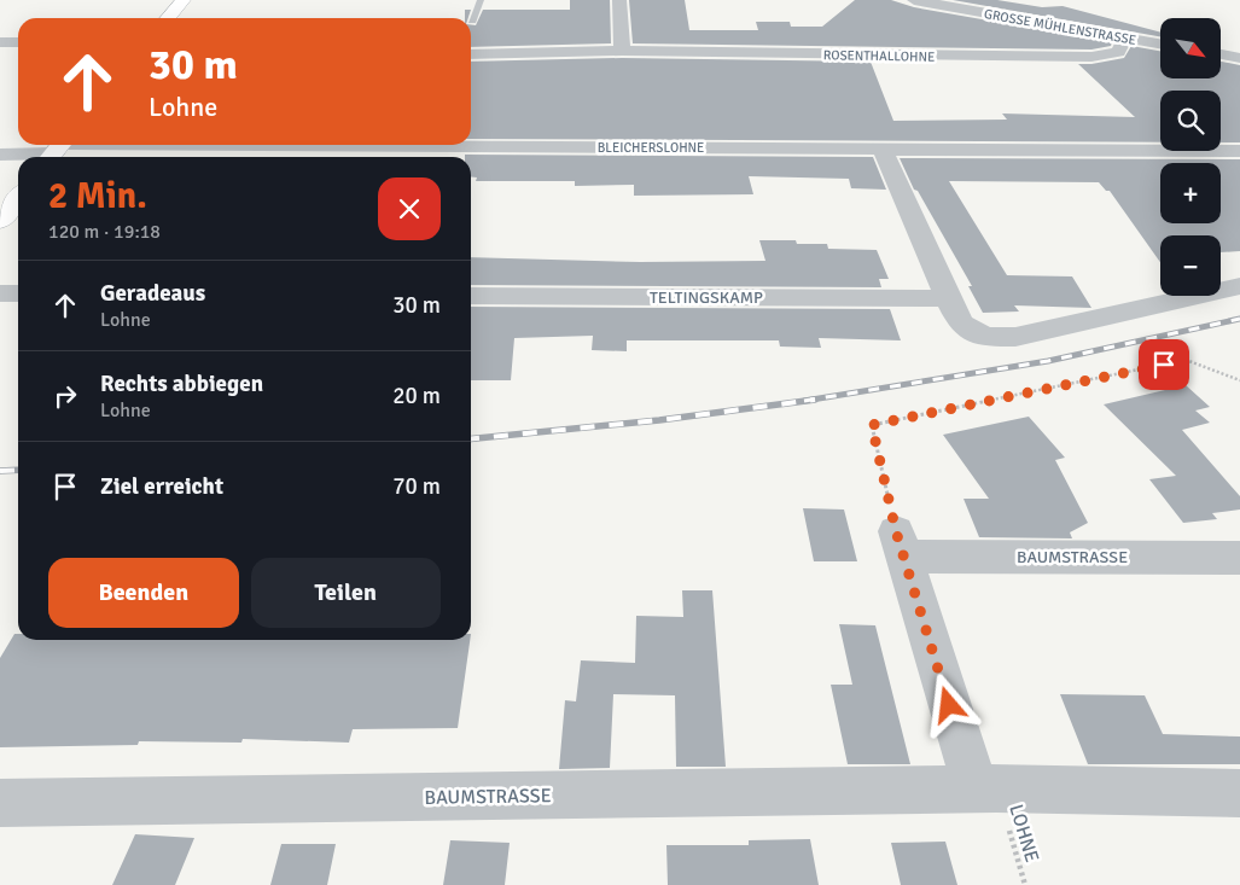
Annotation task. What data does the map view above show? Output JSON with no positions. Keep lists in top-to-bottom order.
{
  "streets": {
    "street": [
      "GROSSE MÜHLENSTRASSE",
      "ROSENTHALLOHNE",
      "BLEICHERSLOHNE",
      "TELTINGSKAMP",
      "BAUMSTRASSE"
    ],
    "path": ["LOHNE"]
  },
  "crossings": [
    ["GROSSE MÜHLENSTRASSE", "ROSENTHALLOHNE"],
    ["BAUMSTRASSE", "LOHNE"]
  ],
  "north": "bottom right",
  "page": {
    "map_buttons": ["+", "−"],
    "turn": ["30 m", "Lohne"],
    "heading": ["2 Min.", "120 m · 19:18"],
    "list": [
      {
        "name": "Geradeaus",
        "note": "Lohne",
        "value": "30 m"
      },
      {
        "name": "Rechts abbiegen",
        "note": "Lohne",
        "value": "20 m"
      },
      {
        "name": "Ziel erreicht",
        "value": "70 m"
      }
    ],
    "buttons": ["Beenden", "Teilen"]
  }
}
